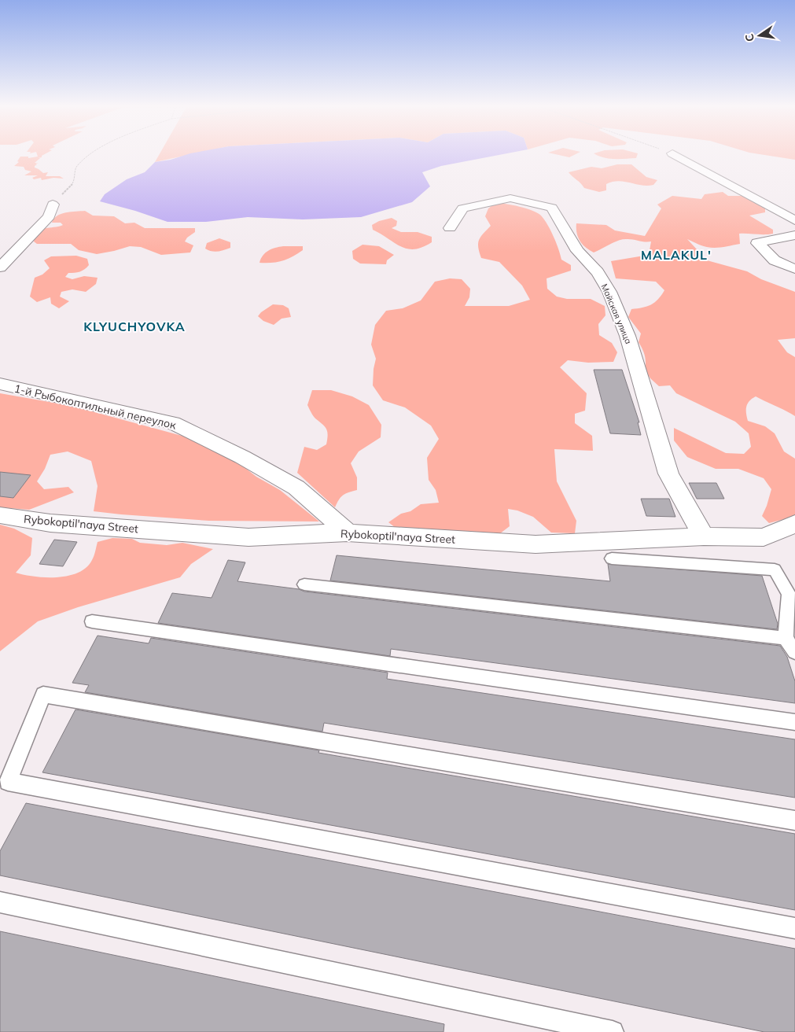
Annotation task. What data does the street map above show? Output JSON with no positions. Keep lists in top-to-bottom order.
{
  "streets": {
    "street": ["Майская улица", "1-й Рыбокоптильный переулок", "Rybokoptil'naya Street"]
  },
  "crossings": [
    ["Майская улица", "Rybokoptil'naya Street"],
    ["1-й Рыбокоптильный переулок", "Rybokoptil'naya Street"]
  ],
  "districts": ["MALAKUL'", "KLYUCHYOVKA"],
  "north": "left"
}
